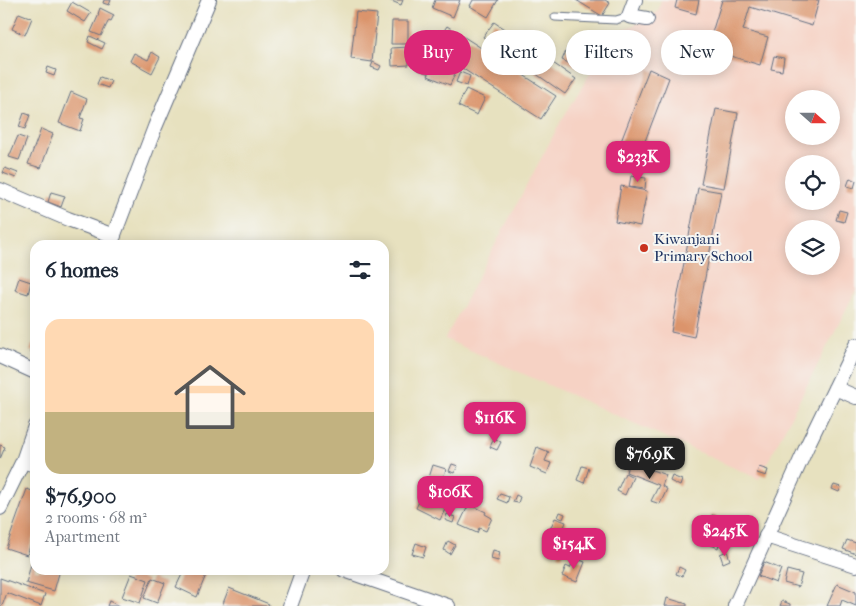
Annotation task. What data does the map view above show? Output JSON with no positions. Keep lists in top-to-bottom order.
{
  "places": ["Kiwanjani Primary School"],
  "north": "right",
  "page": {
    "chip": [
      "Buy",
      "Rent",
      "Filters",
      "New"
    ],
    "price": [
      "$233K",
      "$116K",
      "$76.9K",
      "$106K",
      "$245K",
      "$154K"
    ],
    "heading": "6 homes",
    "list": [
      {
        "name": "$76,900",
        "note": "2 rooms · 68 m² · Apartment"
      }
    ]
  }
}
